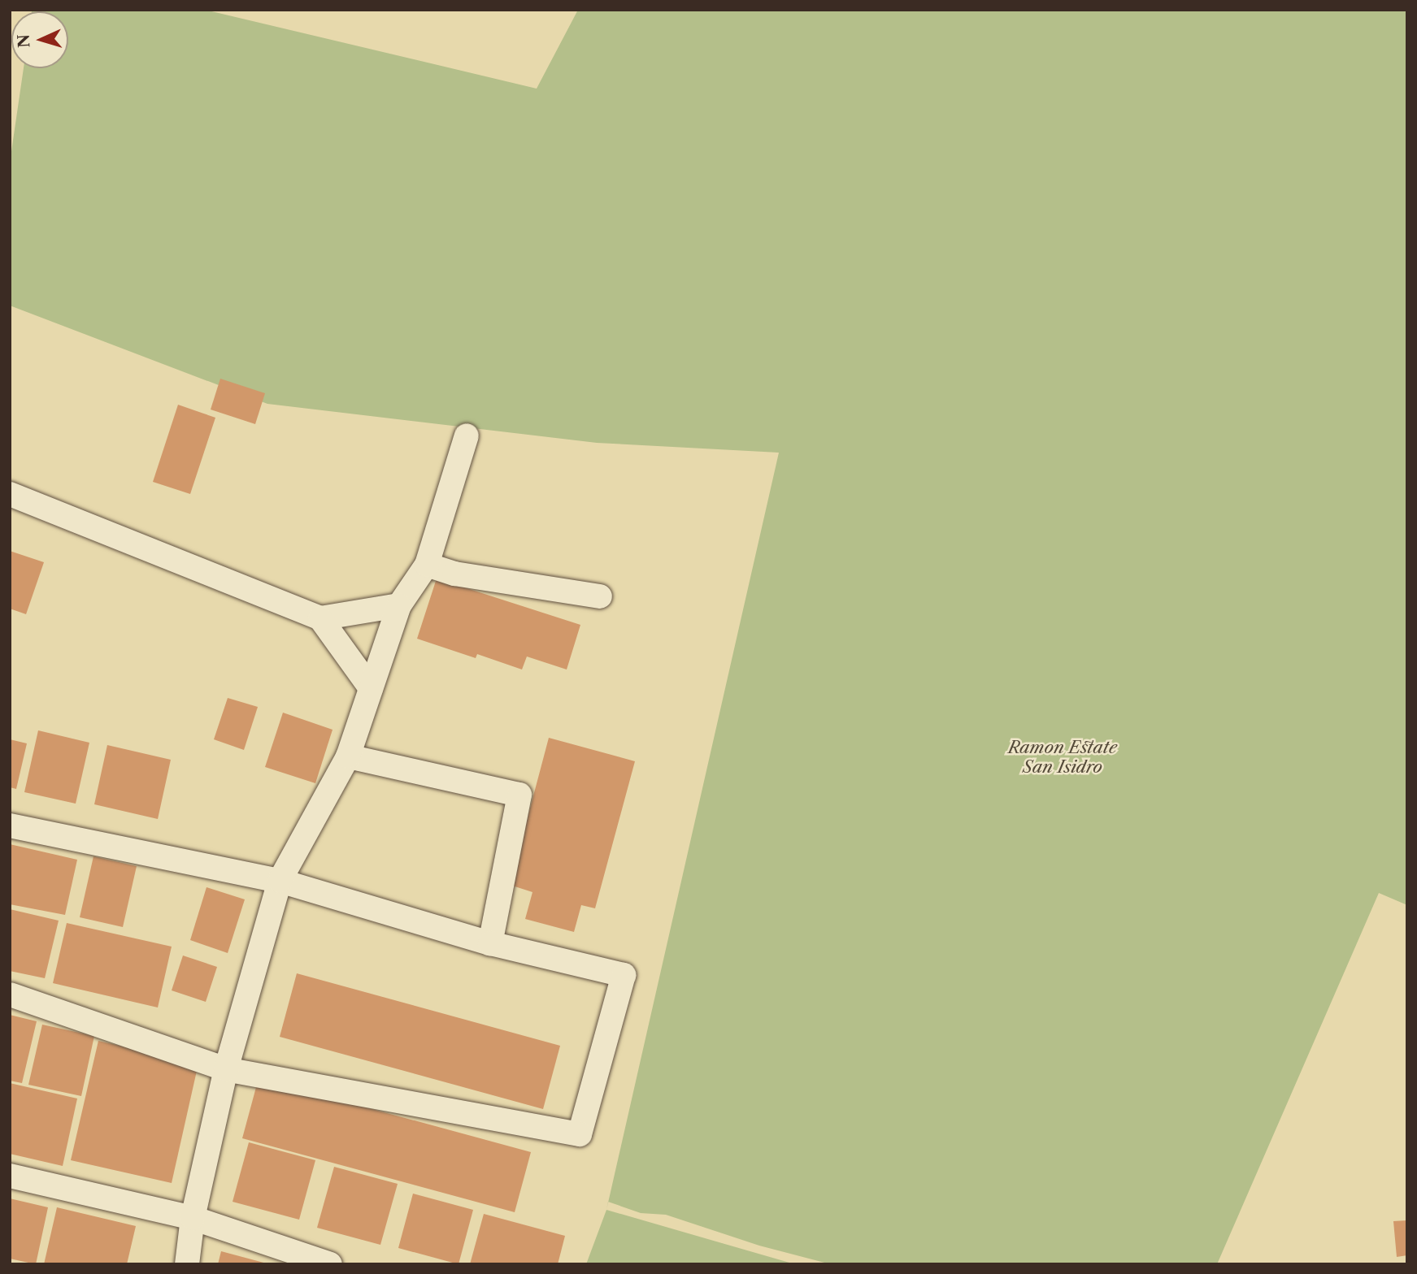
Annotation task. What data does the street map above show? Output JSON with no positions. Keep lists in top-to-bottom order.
{
  "parks": ["Ramon Estate San Isidro"],
  "north": "left"
}
